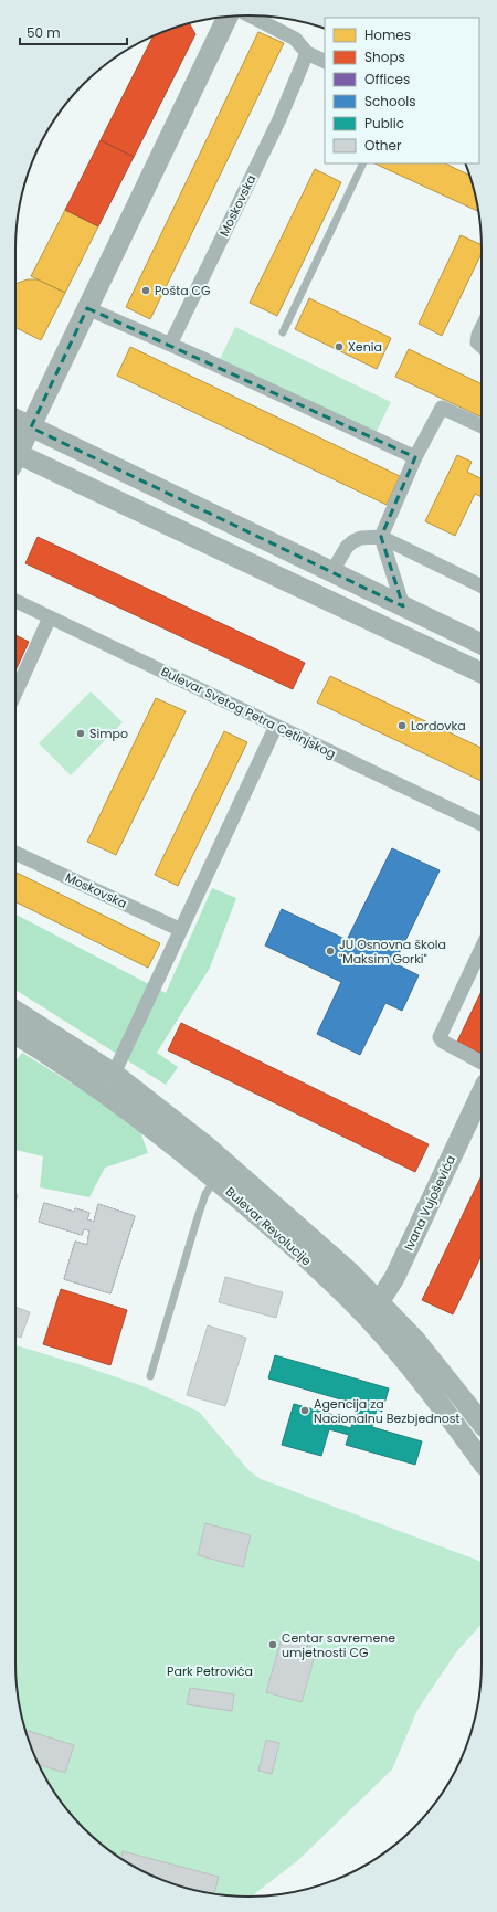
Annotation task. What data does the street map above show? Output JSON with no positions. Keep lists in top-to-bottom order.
{
  "streets": {
    "main road": ["Ivana Vujoševića", "Bulevar Revolucije"],
    "street": ["Moskovska", "Bulevar Svetog Petra Cetinjskog"]
  },
  "crossings": [
    ["Ivana Vujoševića", "Bulevar Revolucije"]
  ],
  "parks": ["Park Petrovića"],
  "places": [
    "Pošta CG",
    "Xenia",
    "Lordovka",
    "Simpo",
    "JU Osnovna škola \"Maksim Gorki\"",
    "Agencija za Nacionalnu Bezbjednost",
    "Centar savremene umjetnosti CG"
  ],
  "legend": [
    "Homes",
    "Shops",
    "Offices",
    "Schools",
    "Public",
    "Other"
  ],
  "scale_bar": "50 m"
}
